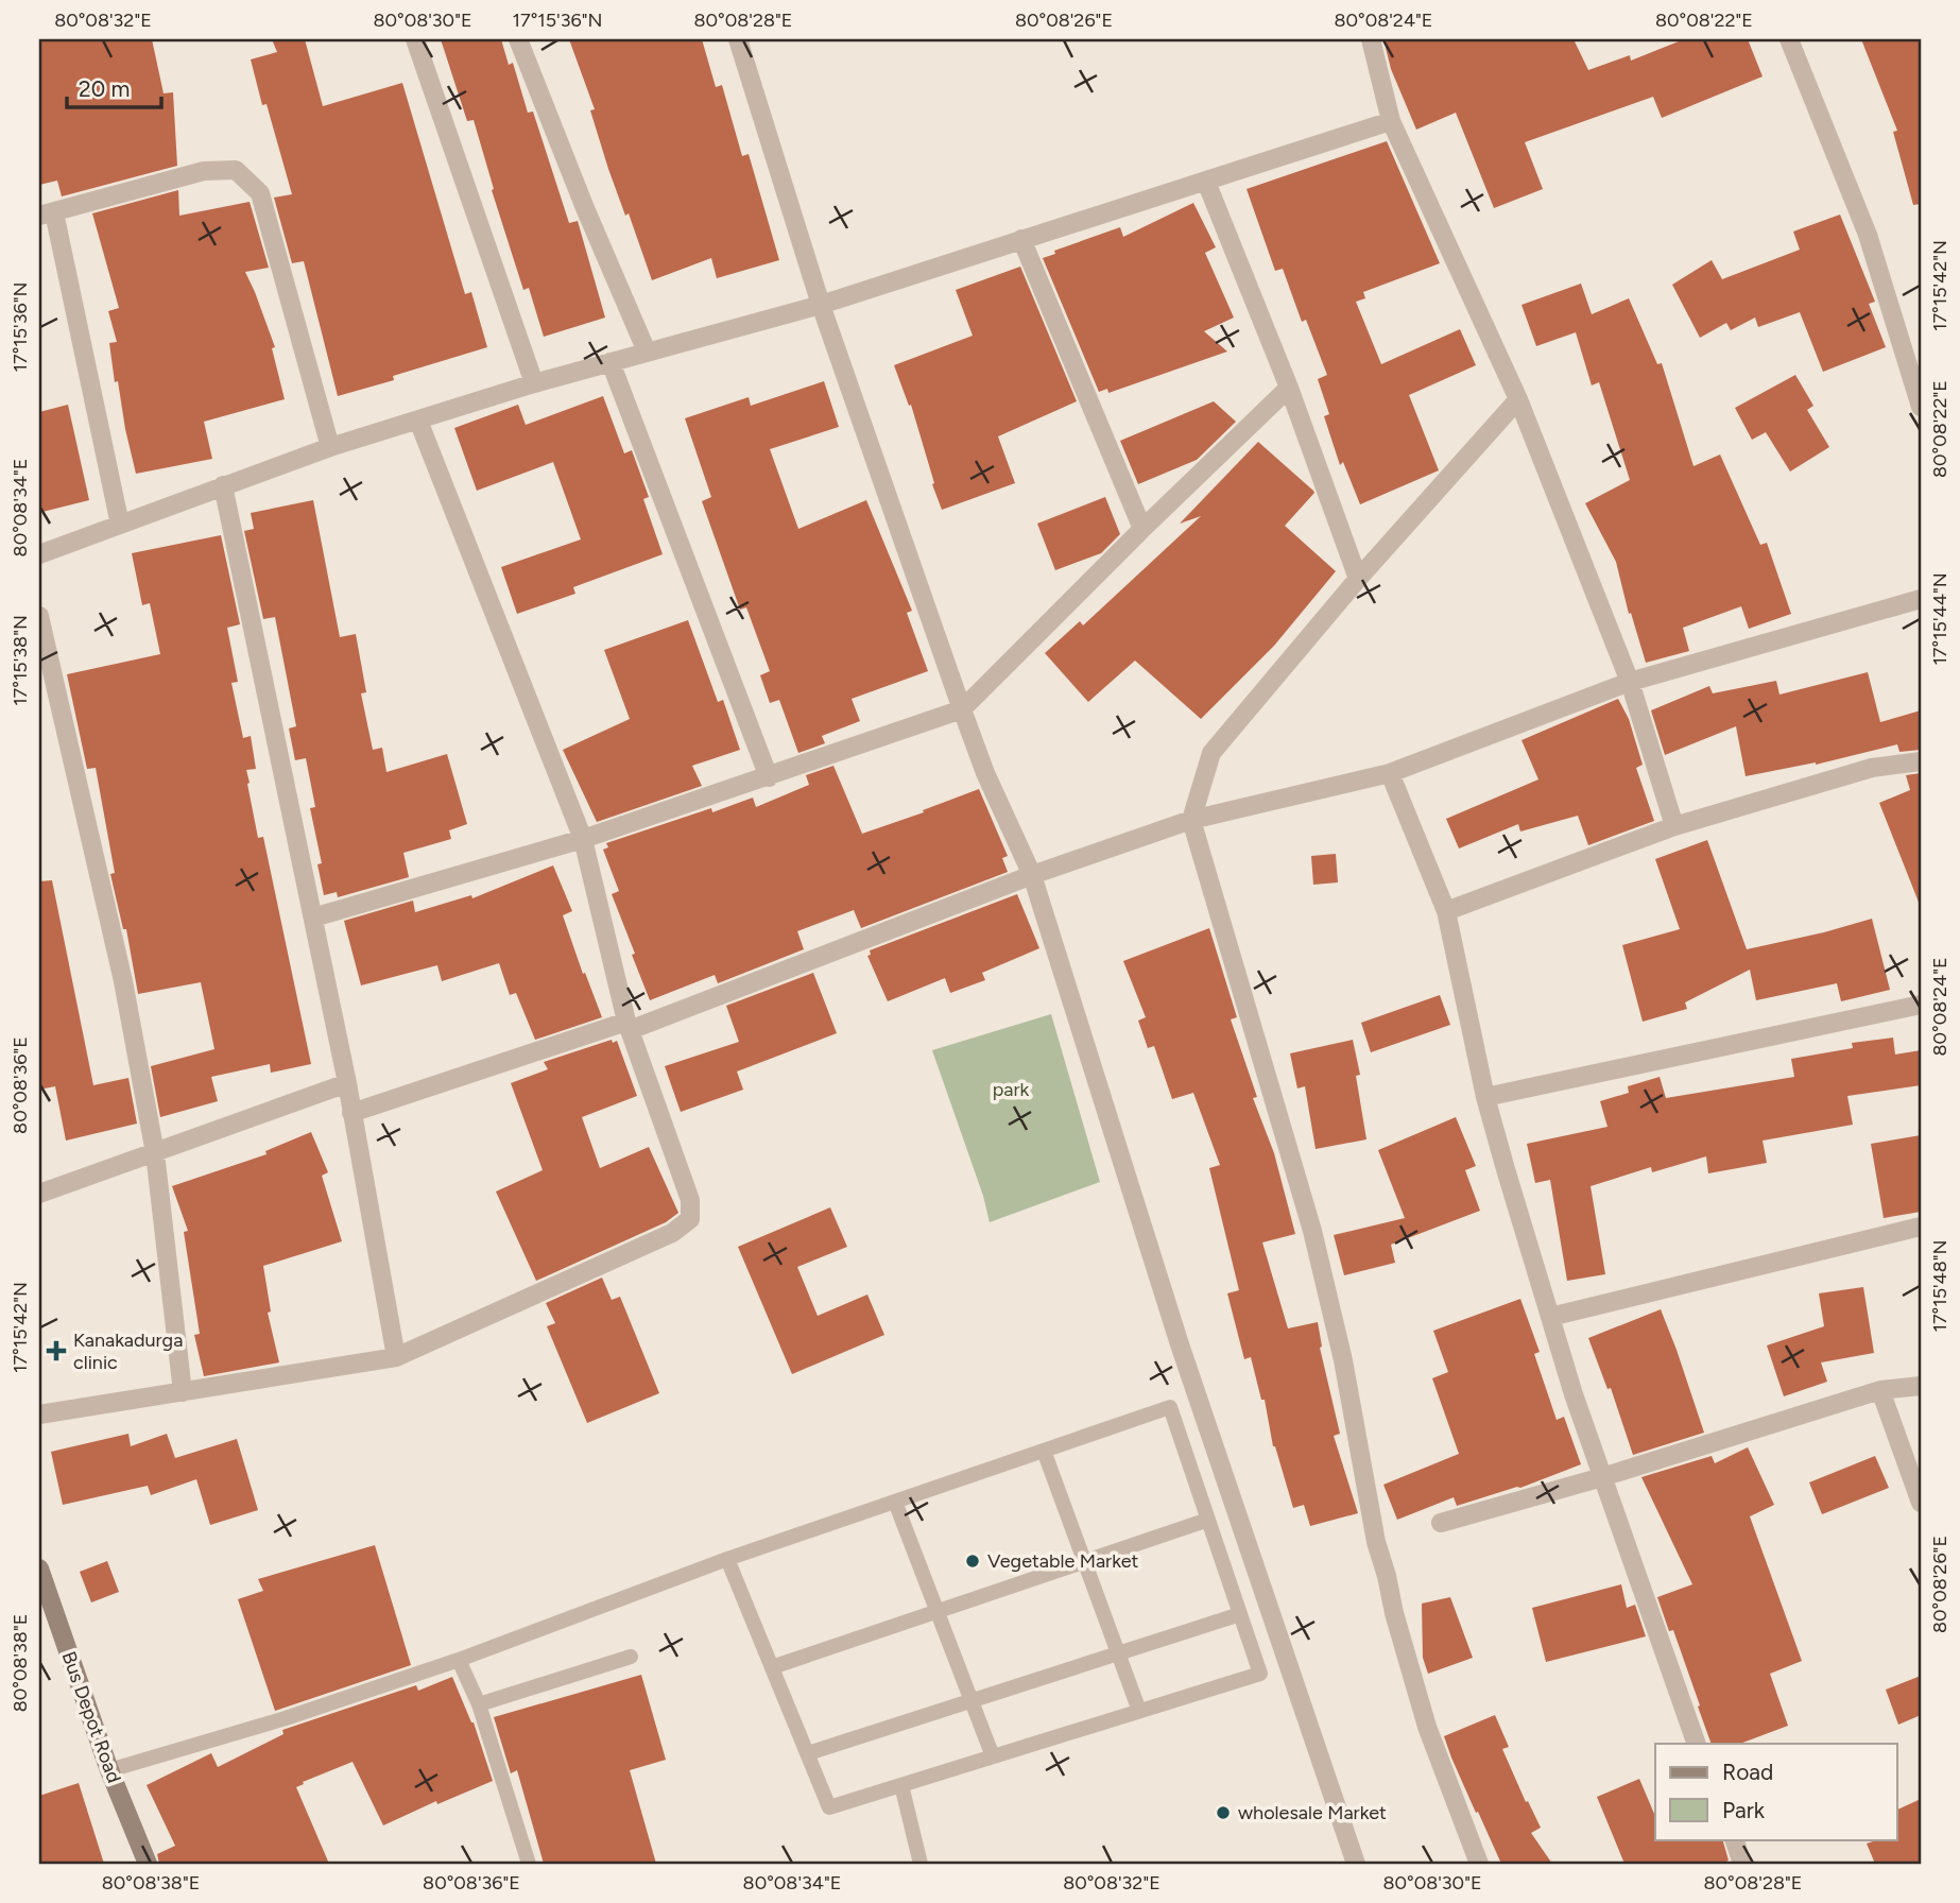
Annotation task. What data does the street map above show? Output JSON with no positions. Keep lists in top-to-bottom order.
{
  "streets": {
    "street": ["Bus Depot Road"]
  },
  "parks": ["park"],
  "places": {
    "health": ["Kanakadurga clinic"],
    "other": ["Vegetable Market", "wholesale Market"]
  },
  "legend": ["Road", "Park"],
  "scale_bar": "20 m",
  "coordinates": [
    "80°08'32\"E",
    "80°08'30\"E",
    "17°15'36\"N",
    "80°08'28\"E",
    "80°08'26\"E",
    "80°08'24\"E",
    "80°08'22\"E",
    "17°15'42\"N",
    "80°08'34\"E",
    "17°15'44\"N",
    "17°15'38\"N",
    "80°08'36\"E",
    "17°15'48\"N",
    "80°08'38\"E"
  ]
}
